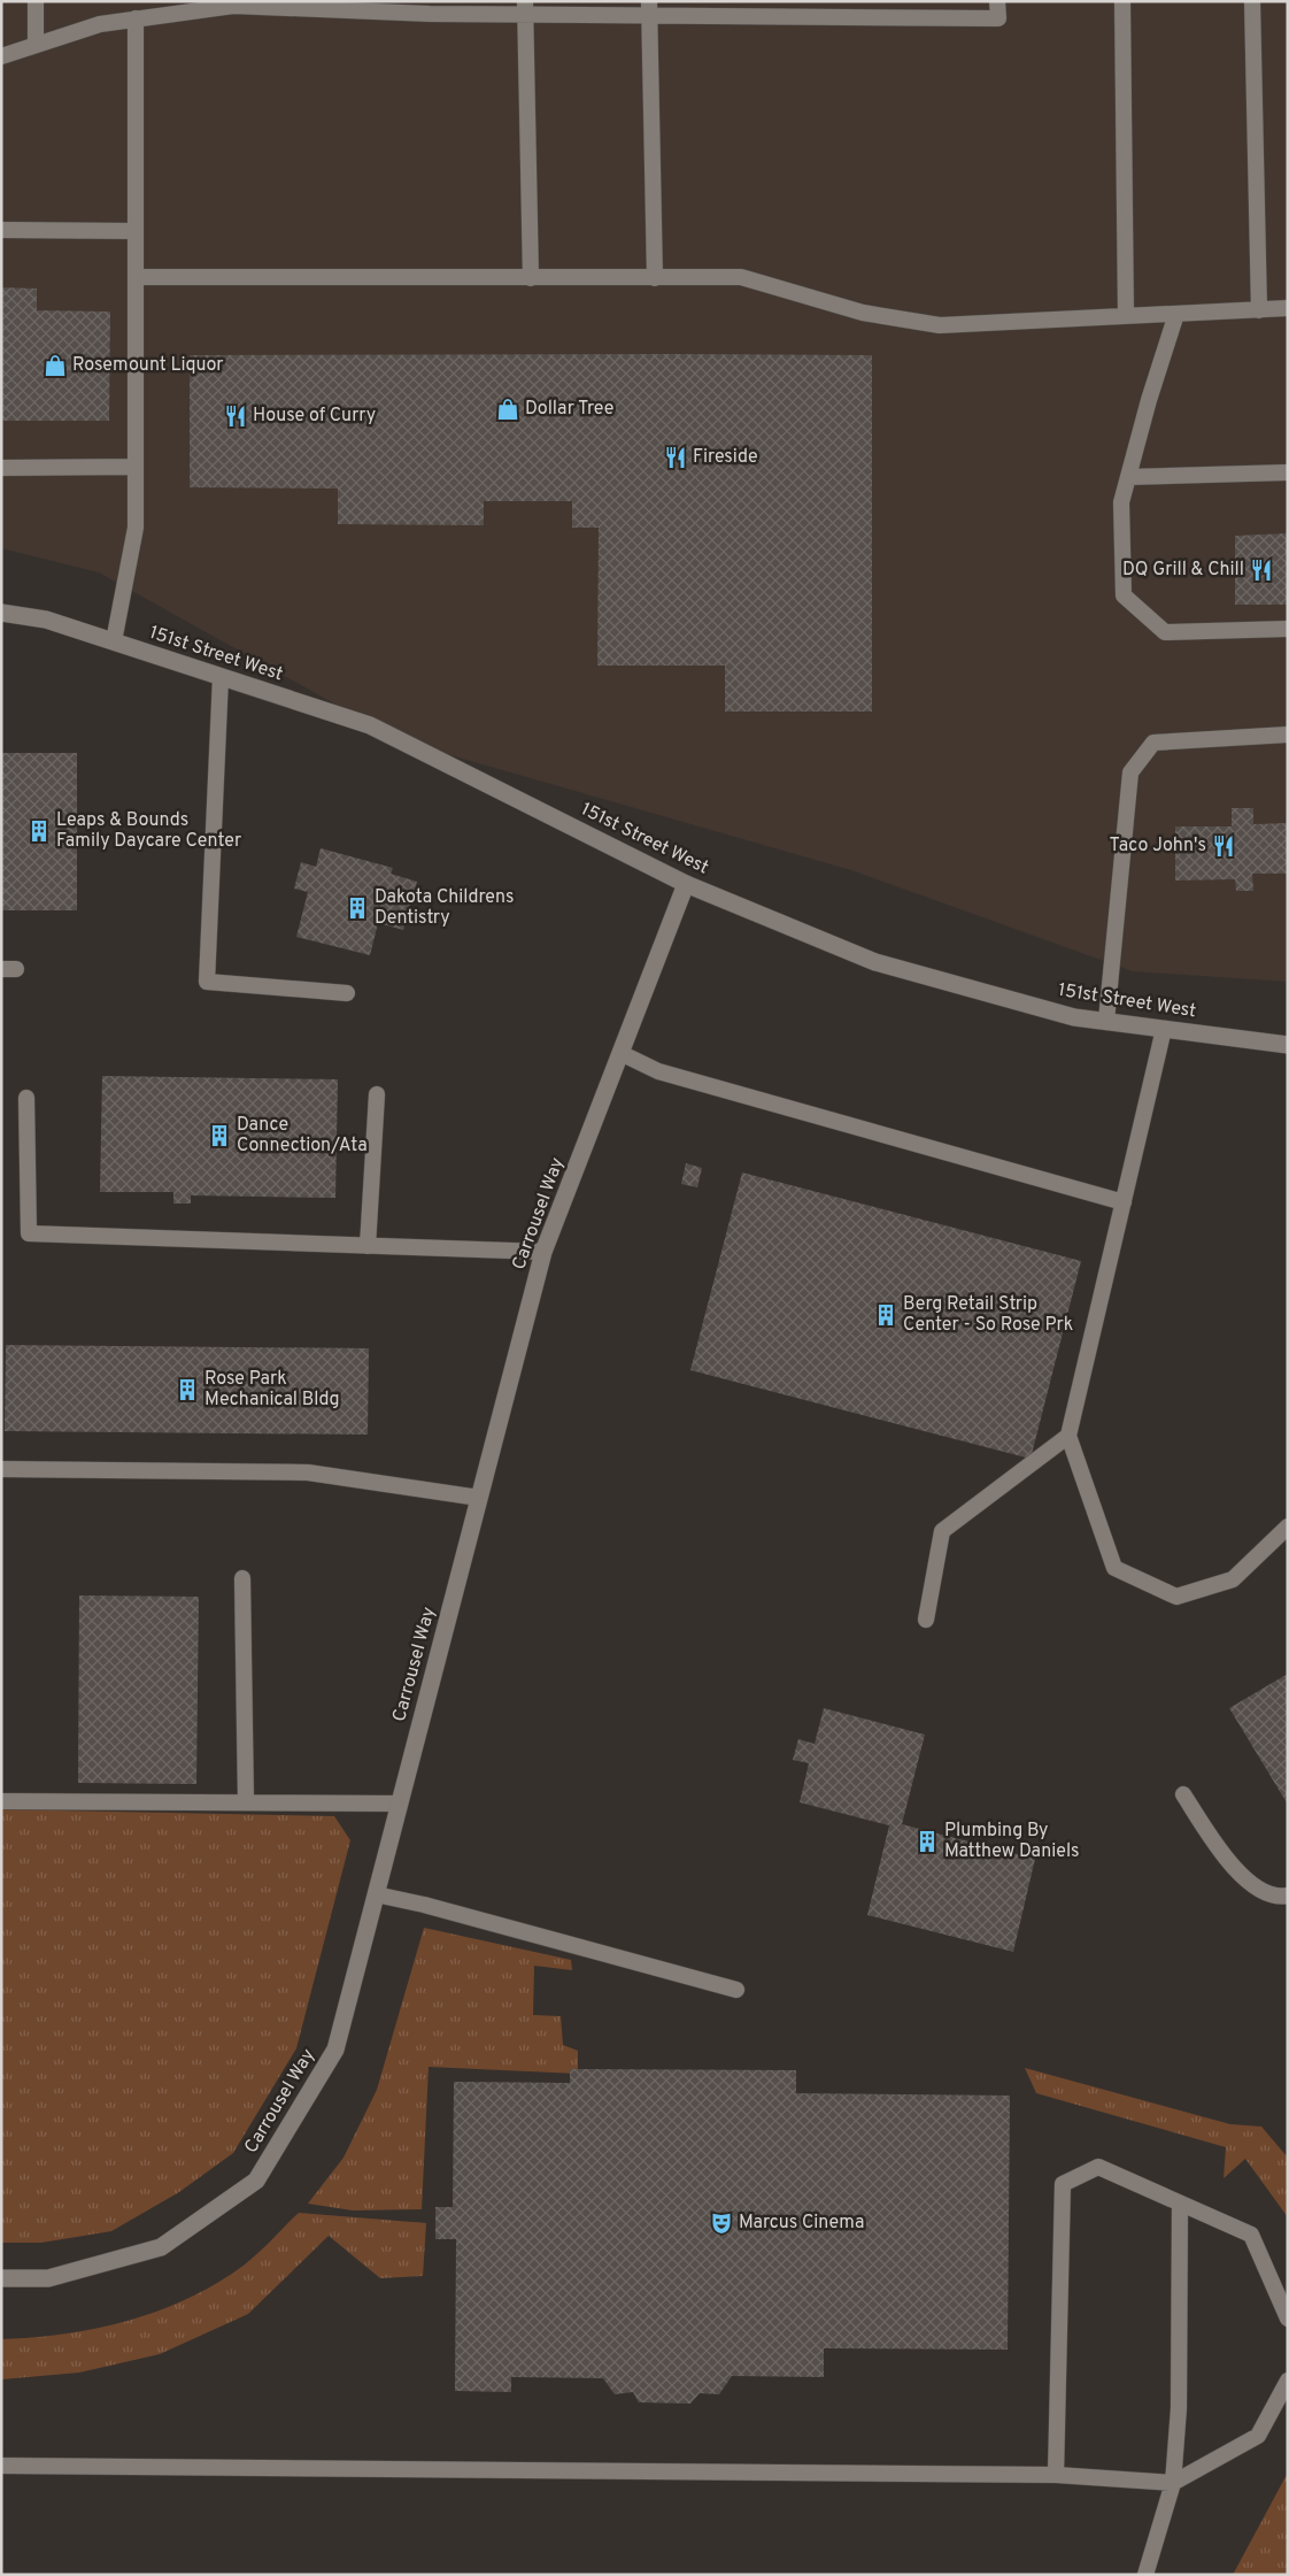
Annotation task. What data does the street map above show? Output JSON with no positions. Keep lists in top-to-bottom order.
{
  "streets": {
    "street": ["151st Street West", "Carrousel Way"]
  },
  "crossings": [
    ["151st Street West", "Carrousel Way"]
  ],
  "places": {
    "shop": ["Rosemount Liquor", "Dollar Tree"],
    "restaurant": [
      "House of Curry",
      "Fireside",
      "DQ Grill & Chill",
      "Taco John's"
    ],
    "building": [
      "Leaps & Bounds Family Daycare Center",
      "Dakota Childrens Dentistry",
      "Dance Connection/Ata",
      "Berg Retail Strip Center - So Rose Prk",
      "Rose Park Mechanical Bldg",
      "Plumbing By Matthew Daniels"
    ],
    "theatre": ["Marcus Cinema"]
  }
}
